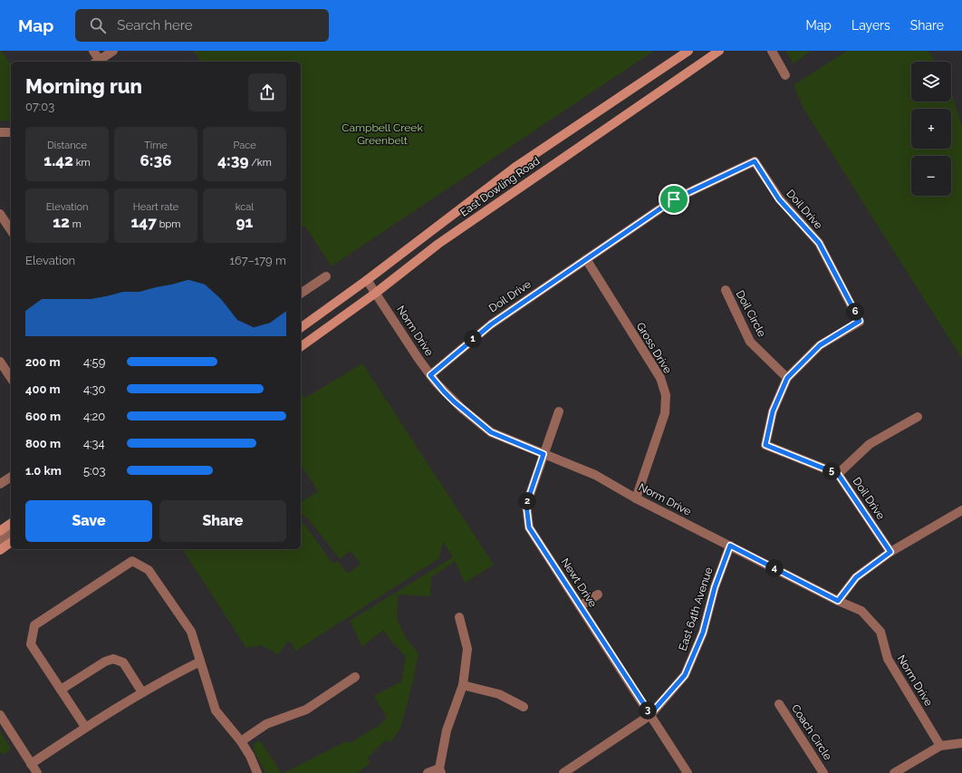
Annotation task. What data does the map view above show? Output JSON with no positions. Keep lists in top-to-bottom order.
{
  "streets": {
    "main road": ["East Dowling Road"],
    "street": [
      "Doil Drive",
      "Doil Circle",
      "Norm Drive",
      "Gross Drive",
      "Newt Drive",
      "East 64th Avenue",
      "Coach Circle"
    ]
  },
  "crossings": [
    ["East Dowling Road", "Norm Drive"],
    ["Doil Drive", "Doil Circle"],
    ["Doil Drive", "Norm Drive"],
    ["Doil Drive", "Gross Drive"],
    ["Norm Drive", "Gross Drive"],
    ["Norm Drive", "Newt Drive"],
    ["Norm Drive", "East 64th Avenue"],
    ["Newt Drive", "East 64th Avenue"]
  ],
  "parks": ["Campbell Creek Greenbelt"],
  "page": {
    "header": "Map",
    "search": "Search here",
    "nav": ["Map", "Layers", "Share"],
    "map_buttons": ["+", "−"],
    "heading": ["Morning run", "07:03"],
    "stats": [
      ["Distance", "1.42 km"],
      ["Time", "6:36"],
      ["Pace", "4:39 /km"],
      ["Elevation", "12 m"],
      ["Heart rate", "147 bpm"],
      ["kcal", "91"]
    ],
    "chart": ["Elevation", "167–179 m"],
    "pins": [
      "6",
      "1",
      "5",
      "2",
      "4",
      "3"
    ],
    "list": [
      {
        "name": "200 m",
        "note": "4:59"
      },
      {
        "name": "400 m",
        "note": "4:30"
      },
      {
        "name": "600 m",
        "note": "4:20"
      },
      {
        "name": "800 m",
        "note": "4:34"
      },
      {
        "name": "1.0 km",
        "note": "5:03"
      }
    ],
    "buttons": ["Save", "Share"]
  }
}
